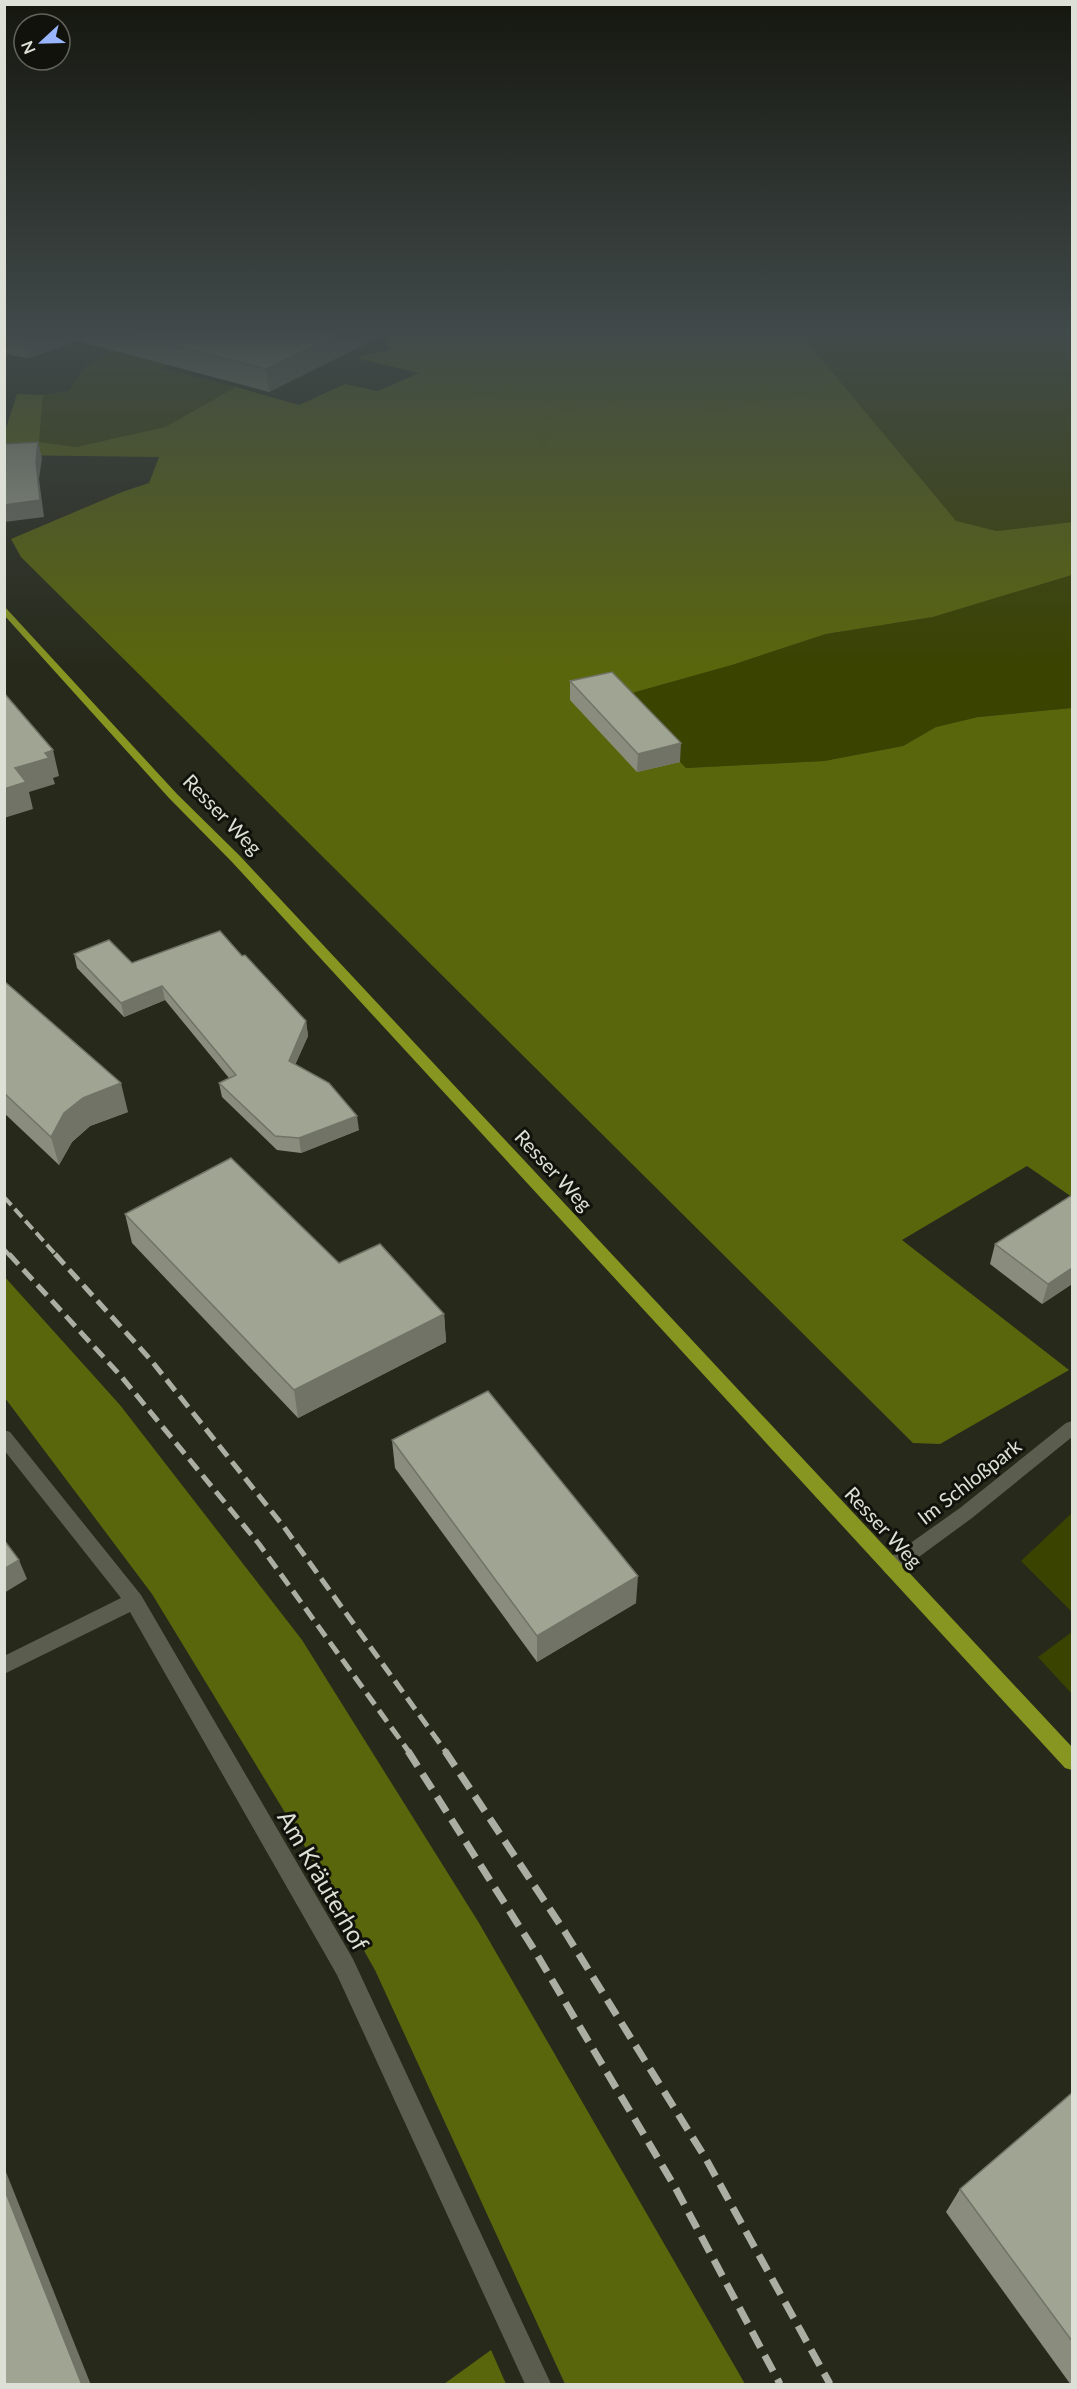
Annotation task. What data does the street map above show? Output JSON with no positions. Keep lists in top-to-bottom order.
{
  "streets": {
    "main road": ["Resser Weg"],
    "street": ["Im Schloßpark", "Am Kräuterhof"]
  },
  "crossings": [
    ["Resser Weg", "Im Schloßpark"]
  ],
  "north": "left"
}
